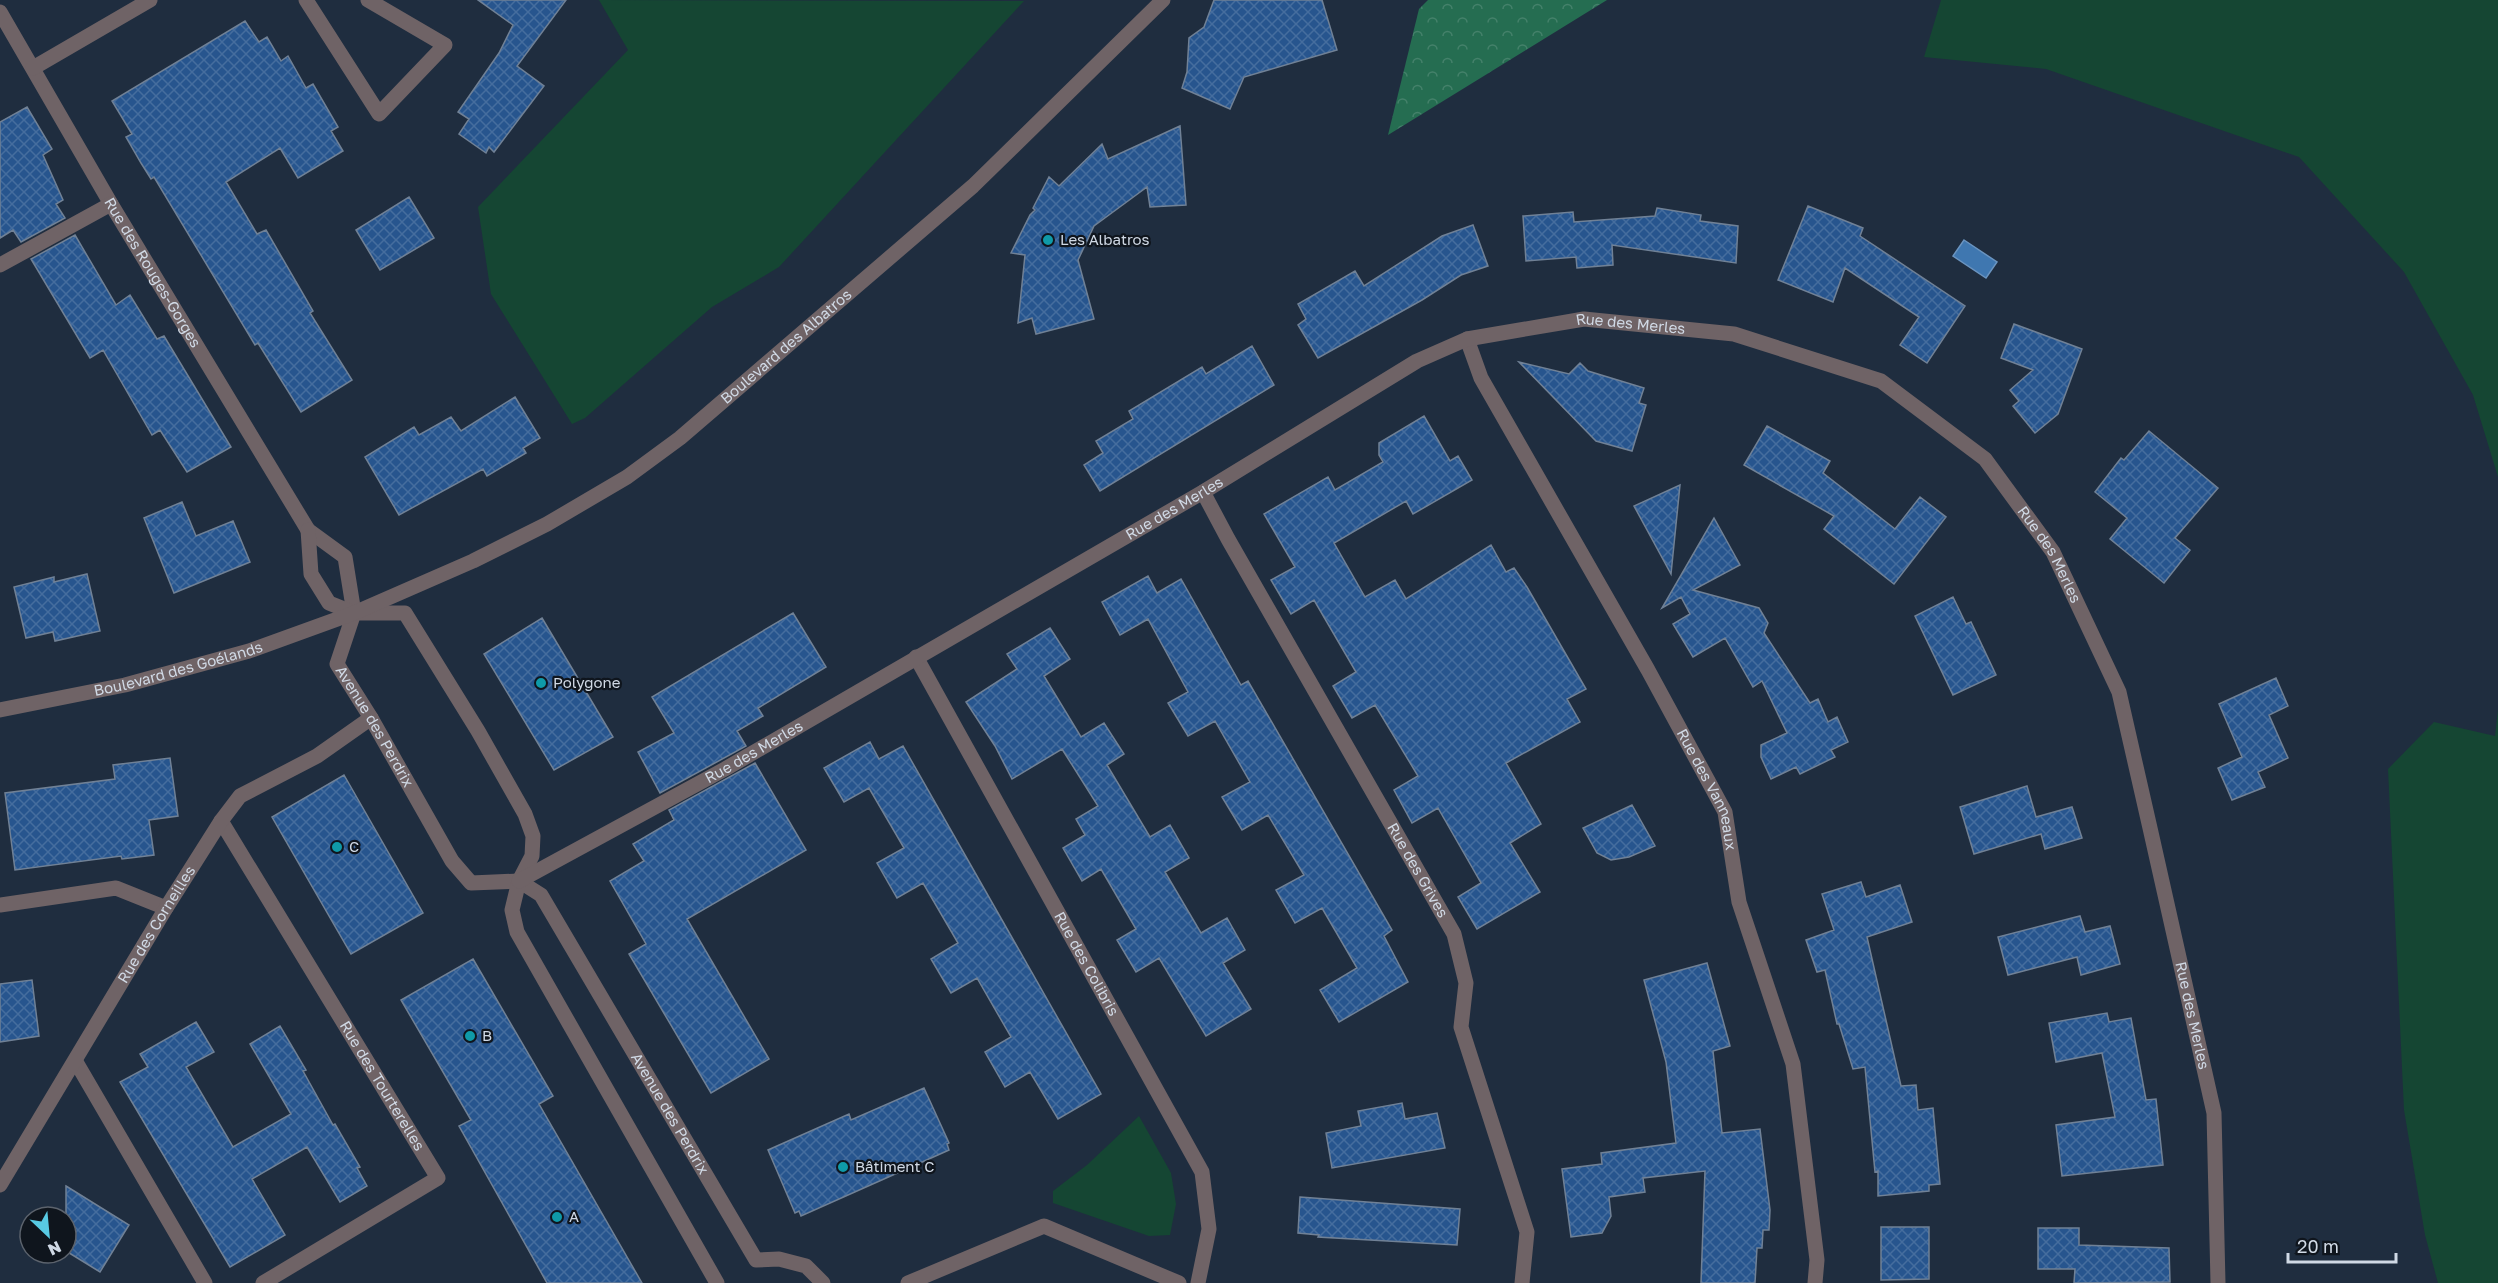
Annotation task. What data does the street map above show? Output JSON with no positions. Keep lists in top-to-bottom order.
{
  "streets": {
    "street": [
      "Rue des Rouges-Gorges",
      "Rue des Merles",
      "Boulevard des Albatros",
      "Boulevard des Goélands",
      "Avenue des Perdrix",
      "Rue des Vanneaux",
      "Rue des Grives",
      "Rue des Corneilles",
      "Rue des Colibris",
      "Rue des Tourterelles"
    ]
  },
  "crossings": [
    ["Rue des Rouges-Gorges", "Boulevard des Albatros"],
    ["Rue des Rouges-Gorges", "Boulevard des Goélands"],
    ["Rue des Rouges-Gorges", "Avenue des Perdrix"],
    ["Rue des Merles", "Avenue des Perdrix"],
    ["Rue des Merles", "Rue des Vanneaux"],
    ["Rue des Merles", "Rue des Grives"],
    ["Rue des Merles", "Rue des Colibris"],
    ["Boulevard des Albatros", "Boulevard des Goélands"],
    ["Boulevard des Albatros", "Avenue des Perdrix"],
    ["Boulevard des Goélands", "Avenue des Perdrix"],
    ["Avenue des Perdrix", "Rue des Corneilles"],
    ["Rue des Corneilles", "Rue des Tourterelles"]
  ],
  "places": [
    "Les Albatros",
    "Polygone",
    "C",
    "B",
    "Bâtiment C",
    "A"
  ],
  "scale_bar": "20 m",
  "north": "bottom right"
}
